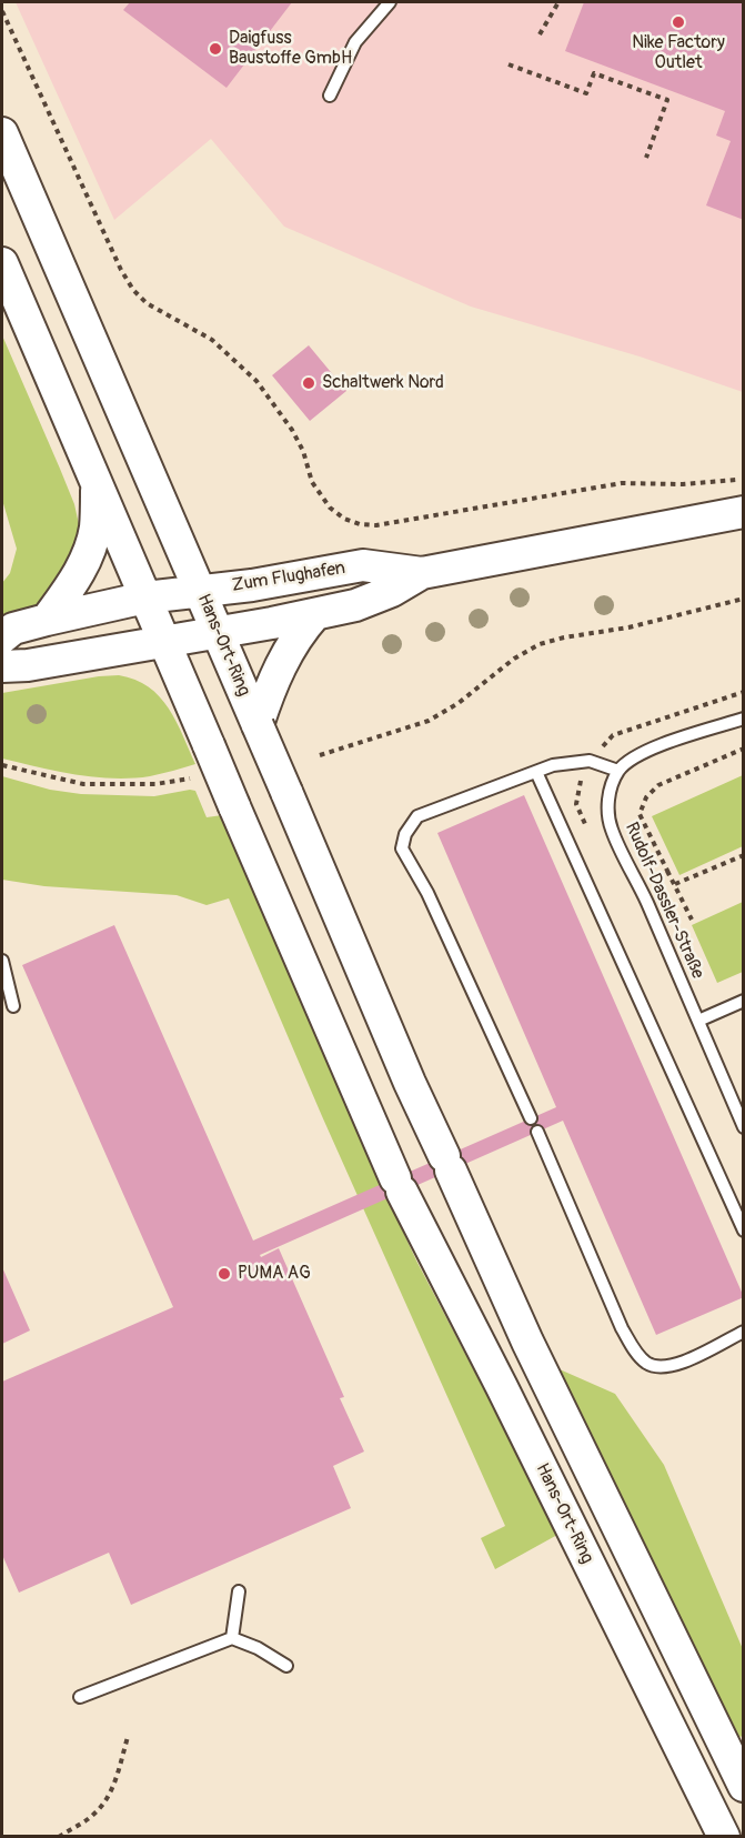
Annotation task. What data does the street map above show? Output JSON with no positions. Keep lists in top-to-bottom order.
{
  "streets": {
    "main road": ["Zum Flughafen", "Hans-Ort-Ring"],
    "lane": ["Rudolf-Dassler-Straße"]
  },
  "crossings": [
    ["Zum Flughafen", "Hans-Ort-Ring"]
  ],
  "places": [
    "Nike Factory Outlet",
    "Daigfuss Baustoffe GmbH",
    "Schaltwerk Nord",
    "PUMA AG"
  ]
}
